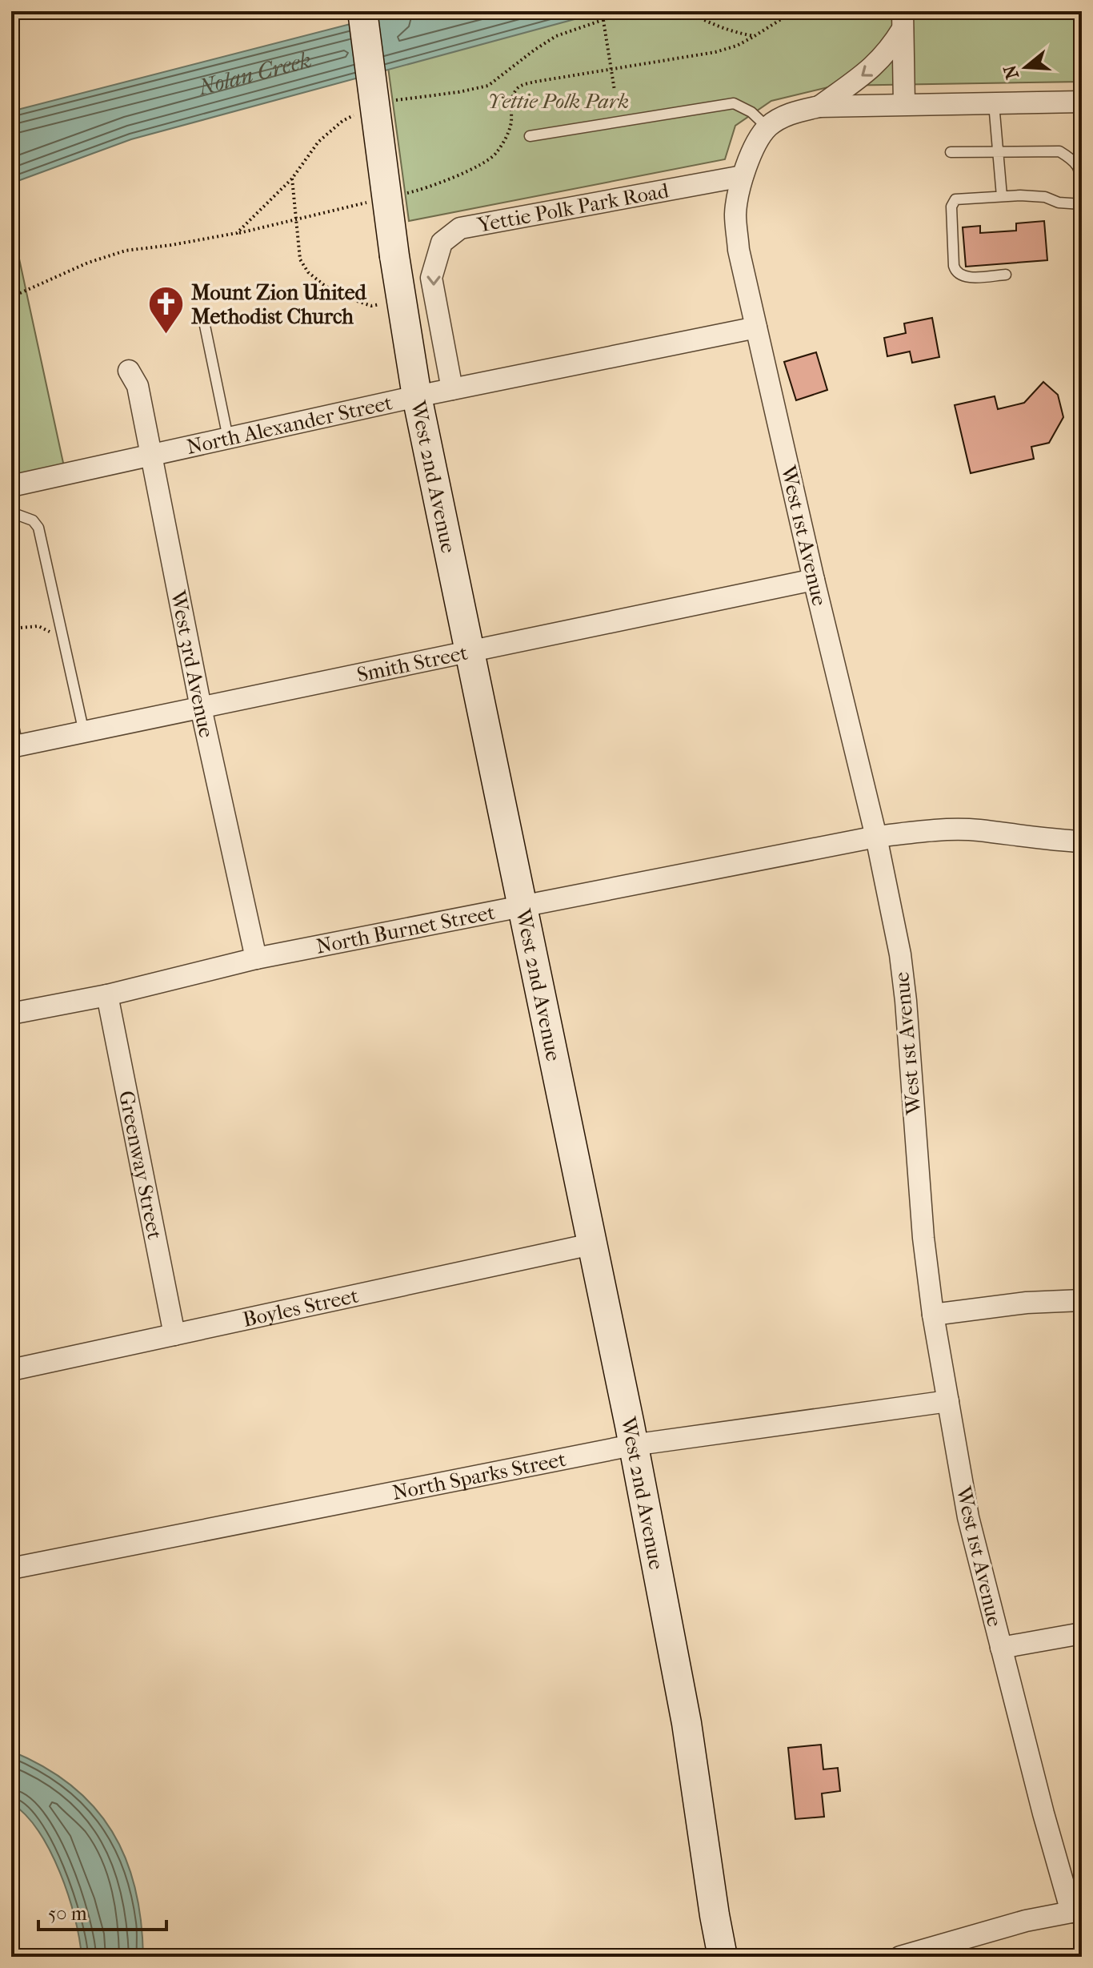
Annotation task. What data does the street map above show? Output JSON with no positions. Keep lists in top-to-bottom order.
{
  "streets": {
    "street": [
      "Yettie Polk Park Road",
      "North Alexander Street",
      "West 2nd Avenue",
      "West 1st Avenue",
      "West 3rd Avenue",
      "Smith Street",
      "North Burnet Street",
      "Greenway Street",
      "Boyles Street",
      "North Sparks Street"
    ]
  },
  "crossings": [
    ["Yettie Polk Park Road", "North Alexander Street"],
    ["Yettie Polk Park Road", "West 1st Avenue"],
    ["North Alexander Street", "West 2nd Avenue"],
    ["North Alexander Street", "West 1st Avenue"],
    ["North Alexander Street", "West 3rd Avenue"],
    ["West 2nd Avenue", "Smith Street"],
    ["West 2nd Avenue", "North Burnet Street"],
    ["West 2nd Avenue", "Boyles Street"],
    ["West 2nd Avenue", "North Sparks Street"],
    ["West 1st Avenue", "Smith Street"],
    ["West 1st Avenue", "North Burnet Street"],
    ["West 1st Avenue", "North Sparks Street"],
    ["West 3rd Avenue", "Smith Street"],
    ["West 3rd Avenue", "North Burnet Street"],
    ["North Burnet Street", "Greenway Street"],
    ["Greenway Street", "Boyles Street"]
  ],
  "water": ["Nolan Creek"],
  "parks": ["Yettie Polk Park"],
  "places": {
    "church": ["Mount Zion United Methodist Church"]
  },
  "scale_bar": "50 m",
  "north": "left"
}
